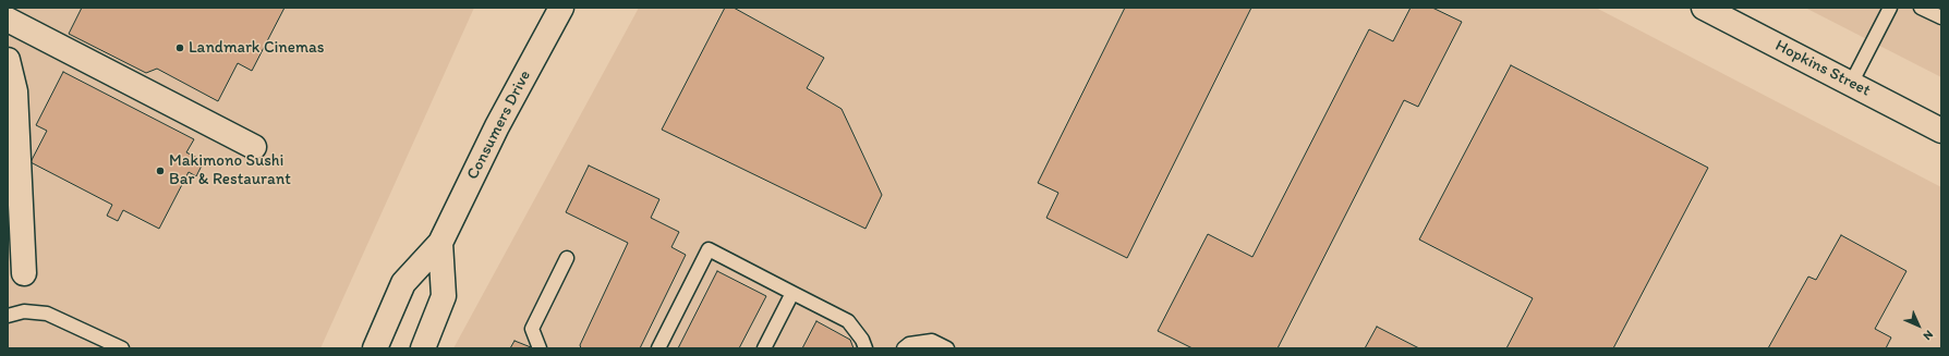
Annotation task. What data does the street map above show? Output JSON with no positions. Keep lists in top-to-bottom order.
{
  "streets": {
    "main road": ["Hopkins Street", "Consumers Drive"]
  },
  "places": ["Landmark Cinemas", "Makimono Sushi Bar & Restaurant"],
  "north": "bottom right"
}
